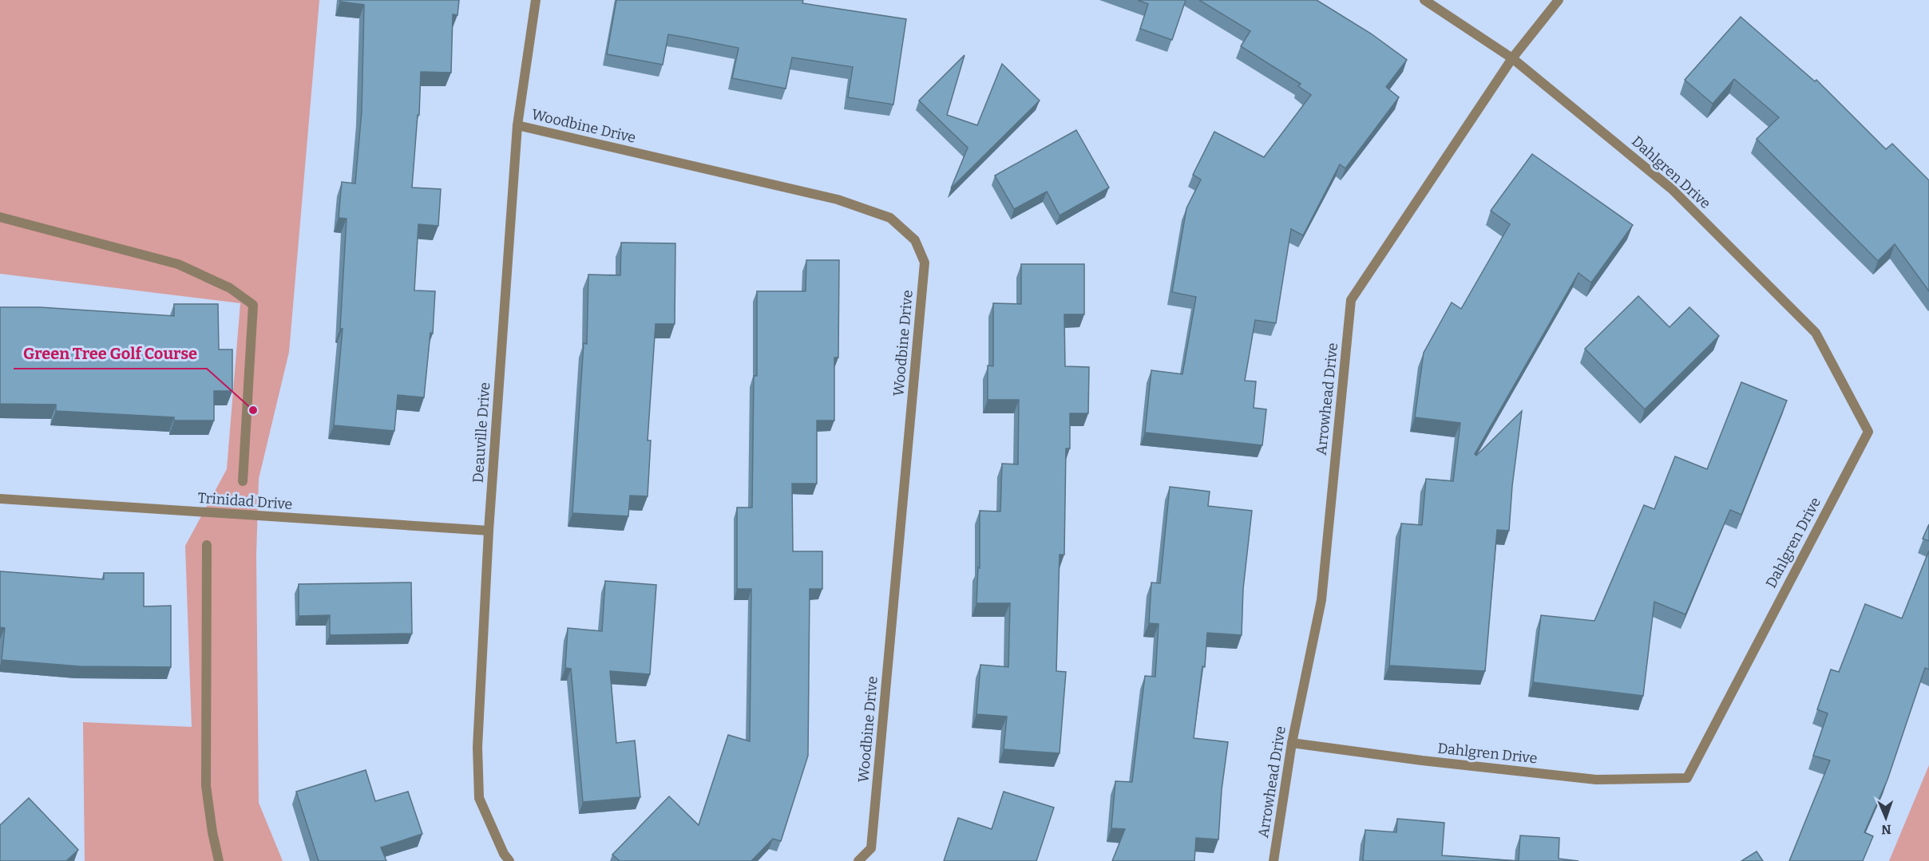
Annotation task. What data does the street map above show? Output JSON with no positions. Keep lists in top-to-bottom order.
{
  "streets": {
    "street": [
      "Woodbine Drive",
      "Dahlgren Drive",
      "Arrowhead Drive",
      "Deauville Drive",
      "Trinidad Drive"
    ]
  },
  "crossings": [
    ["Woodbine Drive", "Deauville Drive"],
    ["Dahlgren Drive", "Arrowhead Drive"],
    ["Deauville Drive", "Trinidad Drive"]
  ],
  "places": ["Green Tree Golf Course"],
  "north": "bottom"
}
